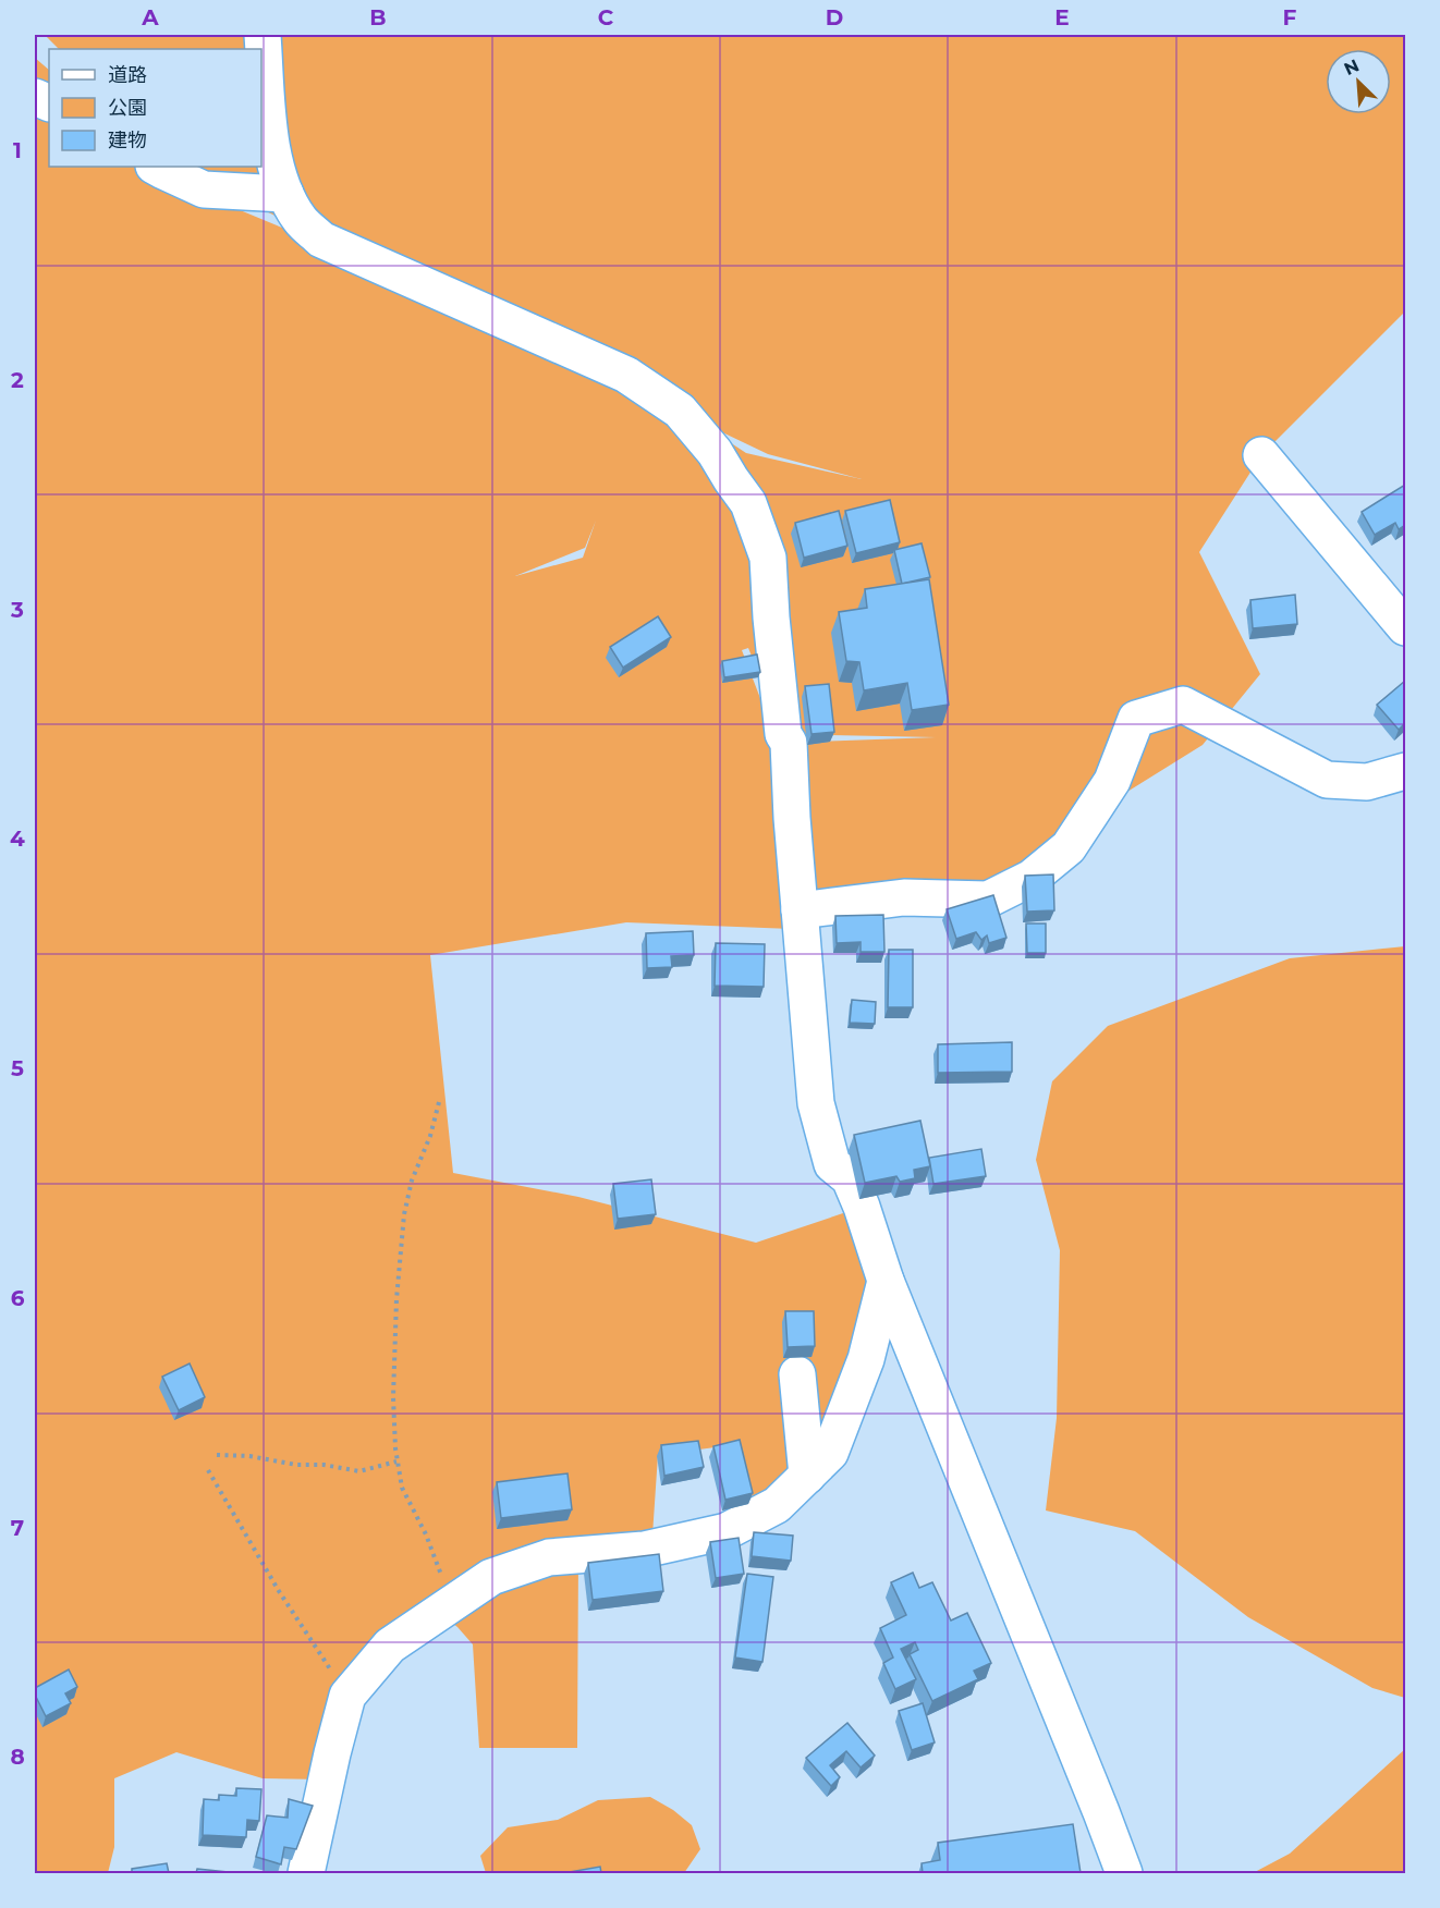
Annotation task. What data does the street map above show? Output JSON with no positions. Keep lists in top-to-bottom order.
{
  "legend": ["道路", "公園", "建物"],
  "north": "top left",
  "grid": {
    "columns": [
      "A",
      "B",
      "C",
      "D",
      "E",
      "F"
    ],
    "rows": [
      "1",
      "2",
      "3",
      "4",
      "5",
      "6",
      "7",
      "8"
    ]
  }
}
